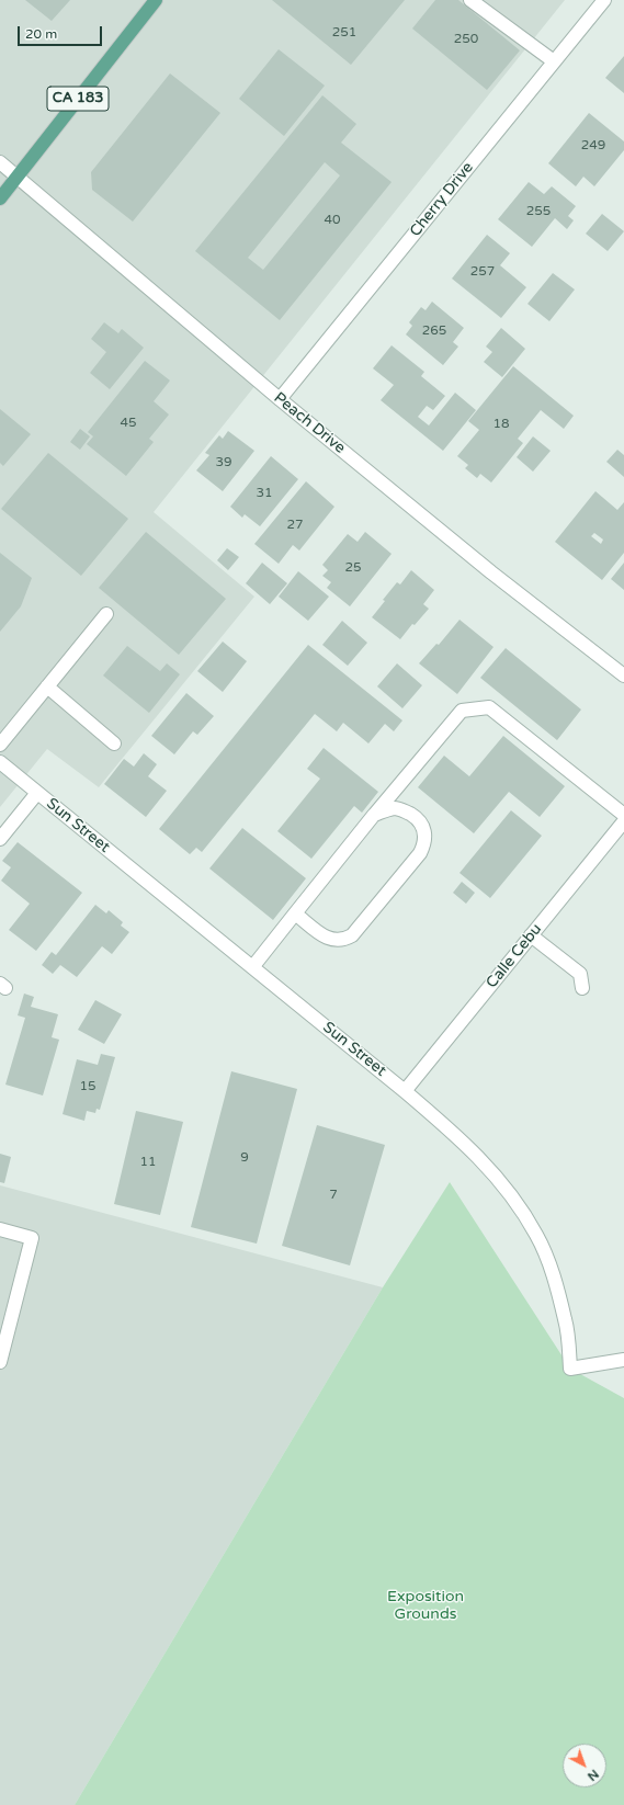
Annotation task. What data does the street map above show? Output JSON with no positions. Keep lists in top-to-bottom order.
{
  "streets": {
    "main road": ["CA 183"],
    "street": [
      "Cherry Drive",
      "Peach Drive",
      "Sun Street",
      "Calle Cebu"
    ]
  },
  "crossings": [
    ["CA 183", "Peach Drive"],
    ["Cherry Drive", "Peach Drive"],
    ["Sun Street", "Calle Cebu"]
  ],
  "parks": ["Exposition Grounds"],
  "house_numbers": [
    "251",
    "250",
    "249",
    "255",
    "40",
    "257",
    "265",
    "45",
    "18",
    "39",
    "31",
    "27",
    "25",
    "15",
    "9",
    "11",
    "7"
  ],
  "scale_bar": "20 m",
  "north": "bottom right"
}
